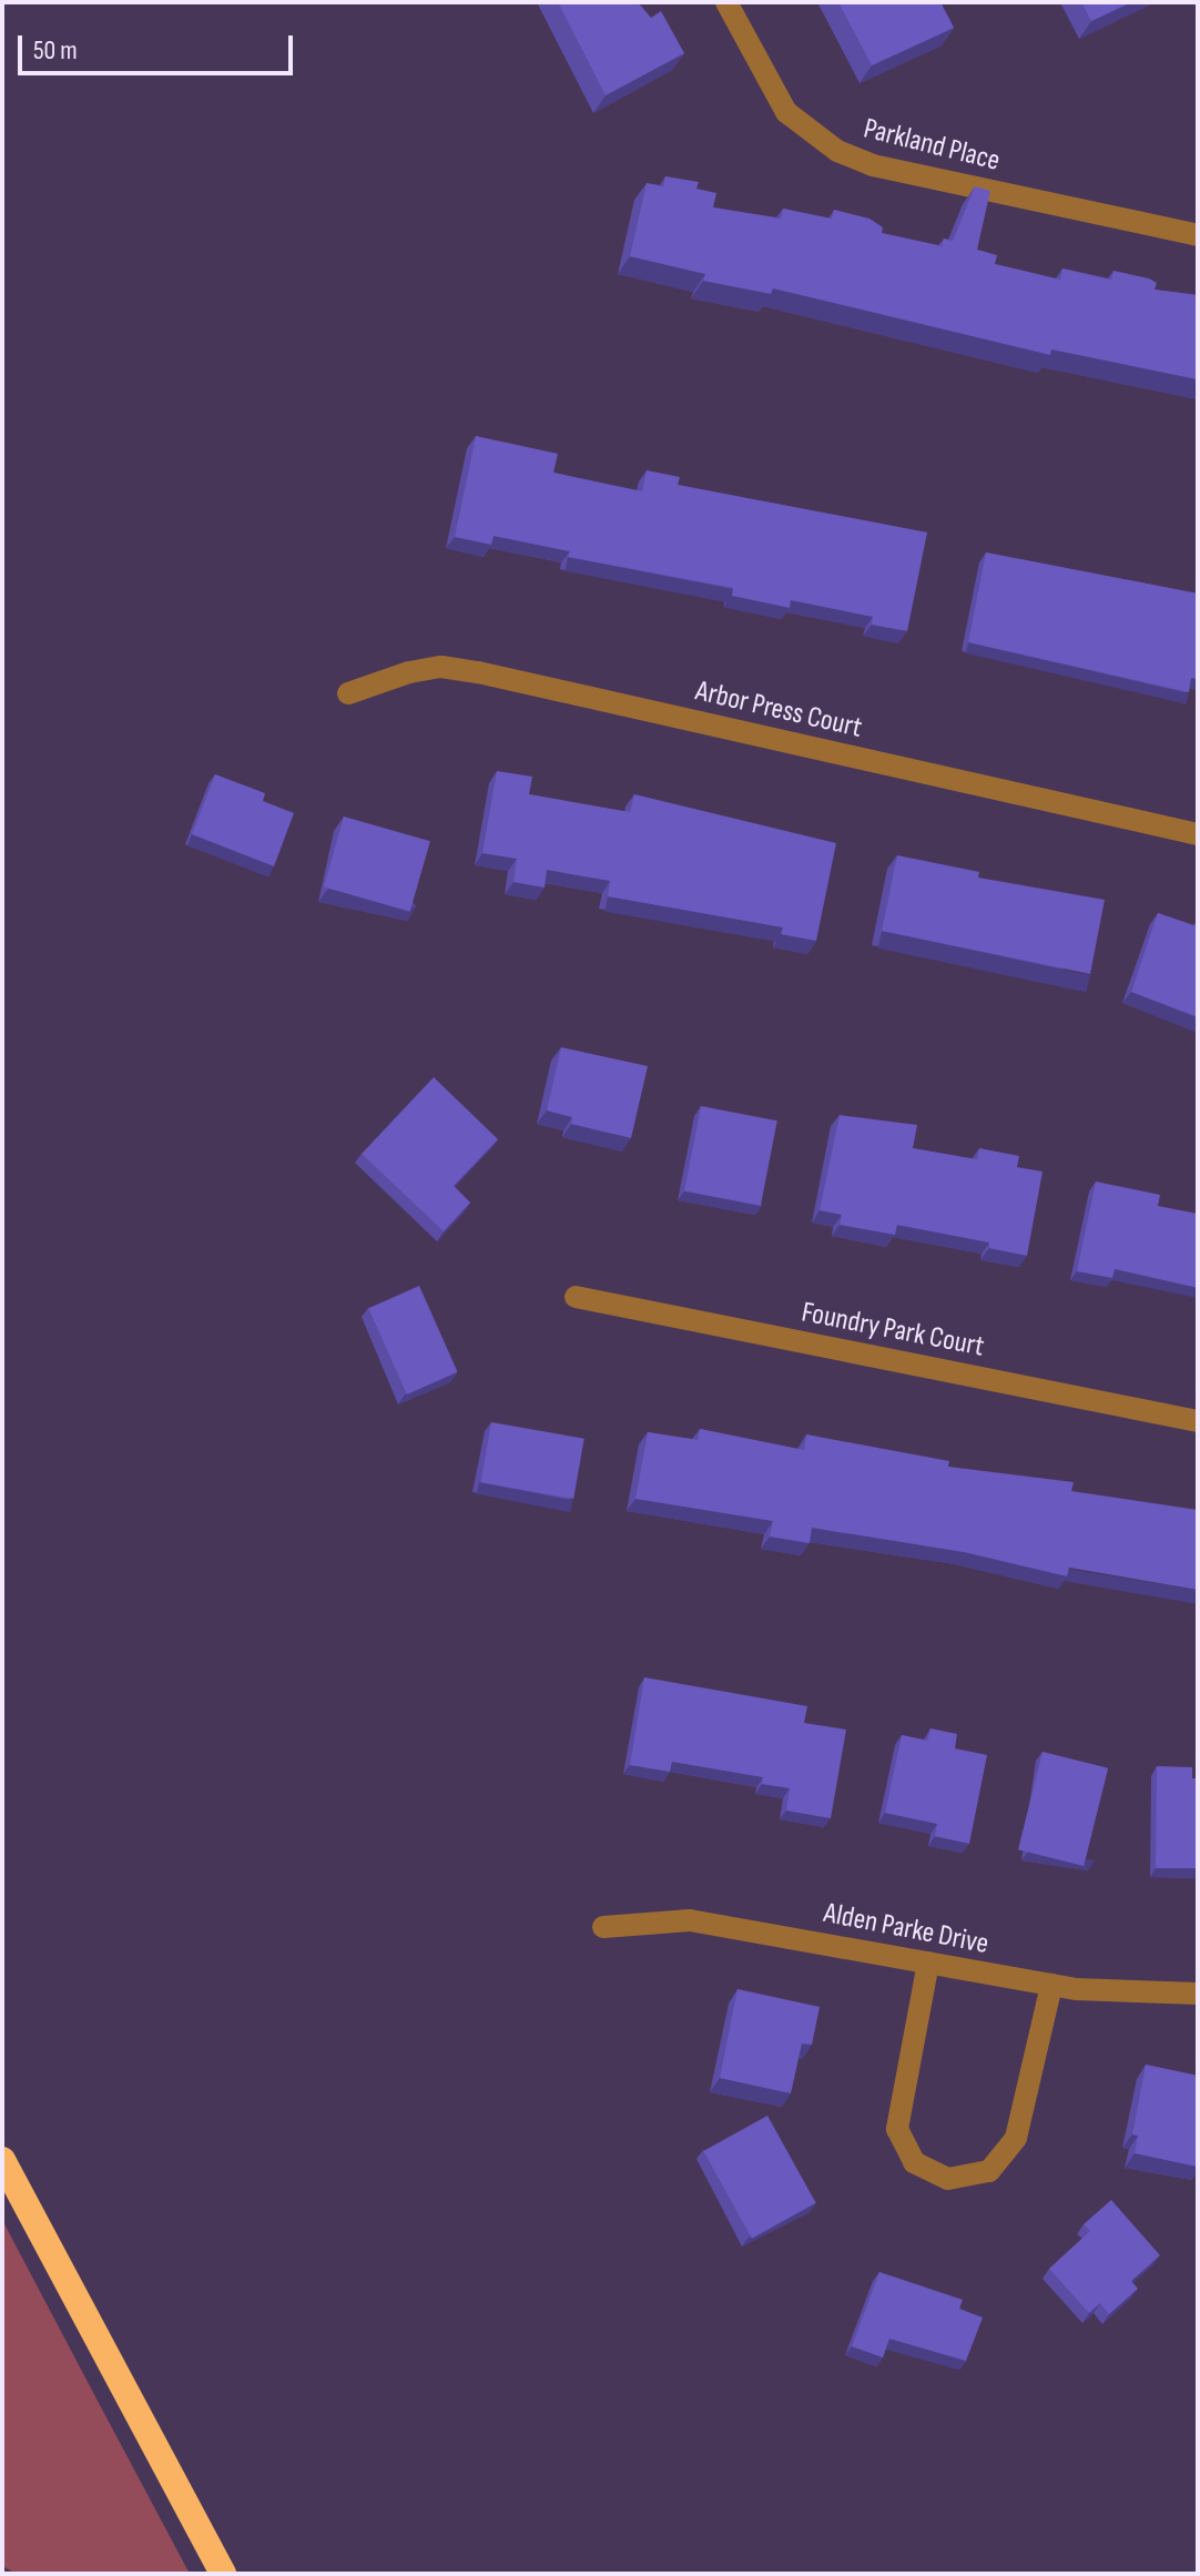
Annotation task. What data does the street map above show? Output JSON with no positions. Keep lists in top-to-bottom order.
{
  "streets": {
    "street": [
      "Parkland Place",
      "Arbor Press Court",
      "Foundry Park Court",
      "Alden Parke Drive"
    ]
  },
  "scale_bar": "50 m"
}
